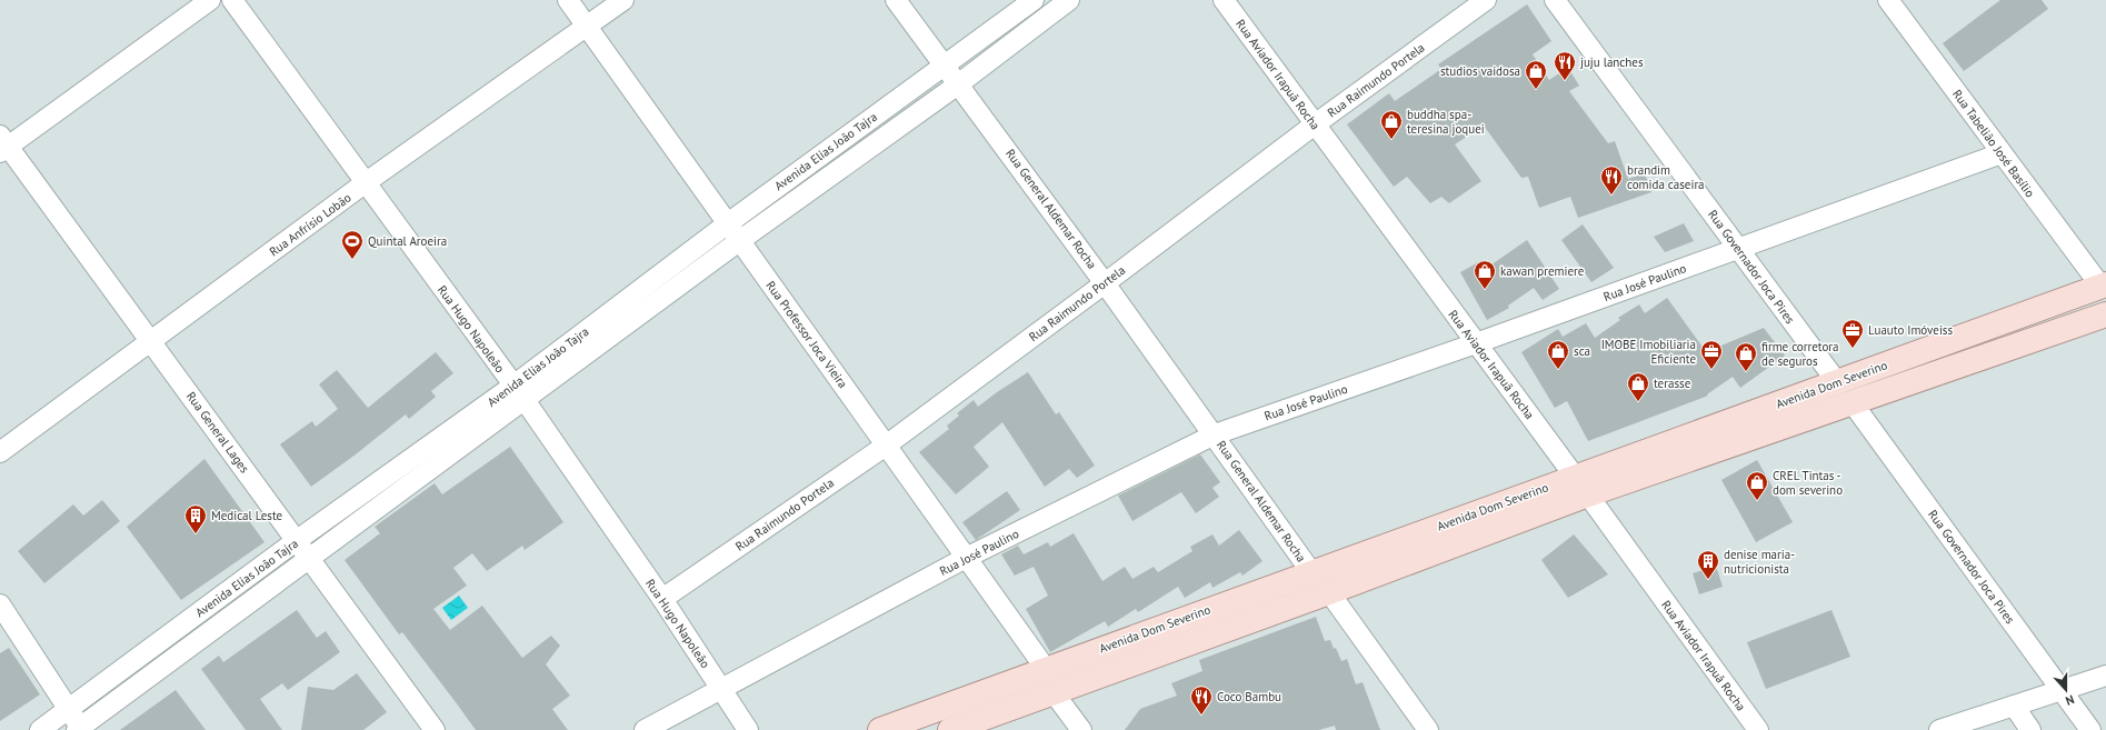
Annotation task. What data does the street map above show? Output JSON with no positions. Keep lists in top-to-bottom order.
{
  "streets": {
    "main road": ["Avenida Dom Severino"],
    "street": [
      "Rua Aviador Irapuã Rocha",
      "Rua Raimundo Portela",
      "Rua Tabelião José Basílio",
      "Avenida Elias João Tajra",
      "Rua General Aldemar Rocha",
      "Rua Anfrísio Lobão",
      "Rua Governador Joca Pires",
      "Rua José Paulino",
      "Rua Hugo Napoleão",
      "Rua Professor Joca Vieira",
      "Rua General Lages"
    ]
  },
  "crossings": [
    ["Rua Aviador Irapuã Rocha", "Rua Raimundo Portela"],
    ["Rua Aviador Irapuã Rocha", "Rua José Paulino"],
    ["Rua Aviador Irapuã Rocha", "Avenida Dom Severino"],
    ["Rua Raimundo Portela", "Rua General Aldemar Rocha"],
    ["Rua Raimundo Portela", "Rua Hugo Napoleão"],
    ["Rua Raimundo Portela", "Rua Professor Joca Vieira"],
    ["Rua Tabelião José Basílio", "Rua José Paulino"],
    ["Rua Tabelião José Basílio", "Avenida Dom Severino"],
    ["Avenida Elias João Tajra", "Rua General Aldemar Rocha"],
    ["Avenida Elias João Tajra", "Rua Hugo Napoleão"],
    ["Avenida Elias João Tajra", "Rua Professor Joca Vieira"],
    ["Avenida Elias João Tajra", "Rua General Lages"],
    ["Rua General Aldemar Rocha", "Rua José Paulino"],
    ["Rua General Aldemar Rocha", "Avenida Dom Severino"],
    ["Rua Anfrísio Lobão", "Rua Hugo Napoleão"],
    ["Rua Anfrísio Lobão", "Rua Professor Joca Vieira"],
    ["Rua Anfrísio Lobão", "Rua General Lages"],
    ["Rua Governador Joca Pires", "Rua José Paulino"],
    ["Rua Governador Joca Pires", "Avenida Dom Severino"],
    ["Rua José Paulino", "Rua Hugo Napoleão"],
    ["Rua José Paulino", "Rua Professor Joca Vieira"],
    ["Rua Professor Joca Vieira", "Avenida Dom Severino"]
  ],
  "places": {
    "restaurant": ["juju lanches", "brandim comida caseira", "Coco Bambu"],
    "shop": [
      "studios vaidosa",
      "buddha spa- teresina joquei",
      "kawan premiere",
      "sca",
      "firme corretora de seguros",
      "terasse",
      "CREL Tintas - dom severino"
    ],
    "sports": ["Quintal Aroeira"],
    "office": ["Luauto Imóveiss", "IMOBE Imobiliaria Eficiente"],
    "building": ["Medical Leste", "denise maria- nutricionista"]
  },
  "north": "bottom"
}
